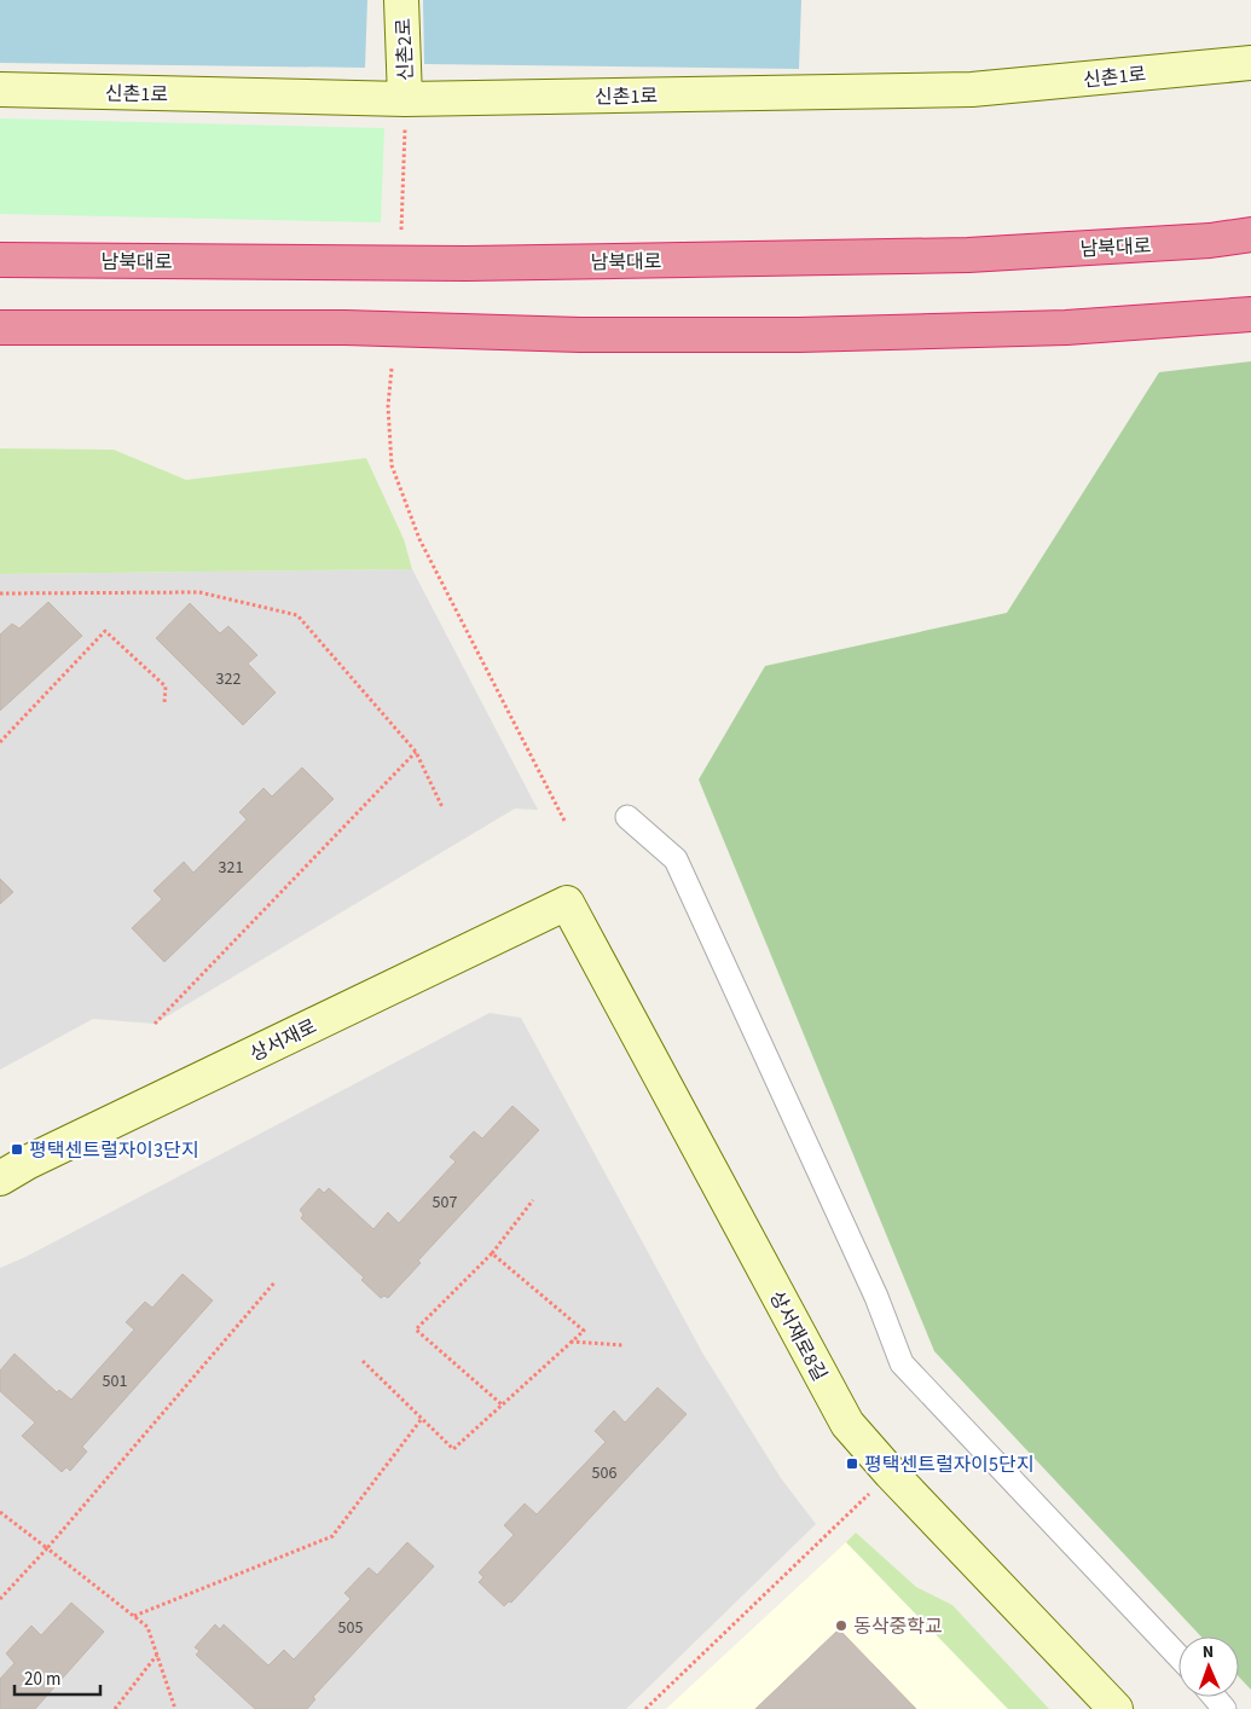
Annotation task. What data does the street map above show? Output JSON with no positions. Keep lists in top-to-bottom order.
{
  "streets": {
    "highway": ["남북대로"],
    "street": [
      "신촌2로",
      "신촌1로",
      "상서재로",
      "상서재로8길"
    ]
  },
  "crossings": [
    ["신촌2로", "신촌1로"],
    ["상서재로", "상서재로8길"]
  ],
  "places": {
    "transit": ["평택센트럴자이3단지", "평택센트럴자이5단지"],
    "other": ["동삭중학교"]
  },
  "house_numbers": [
    "322",
    "321",
    "507",
    "501",
    "506",
    "505"
  ],
  "scale_bar": "20 m",
  "north": "top"
}
